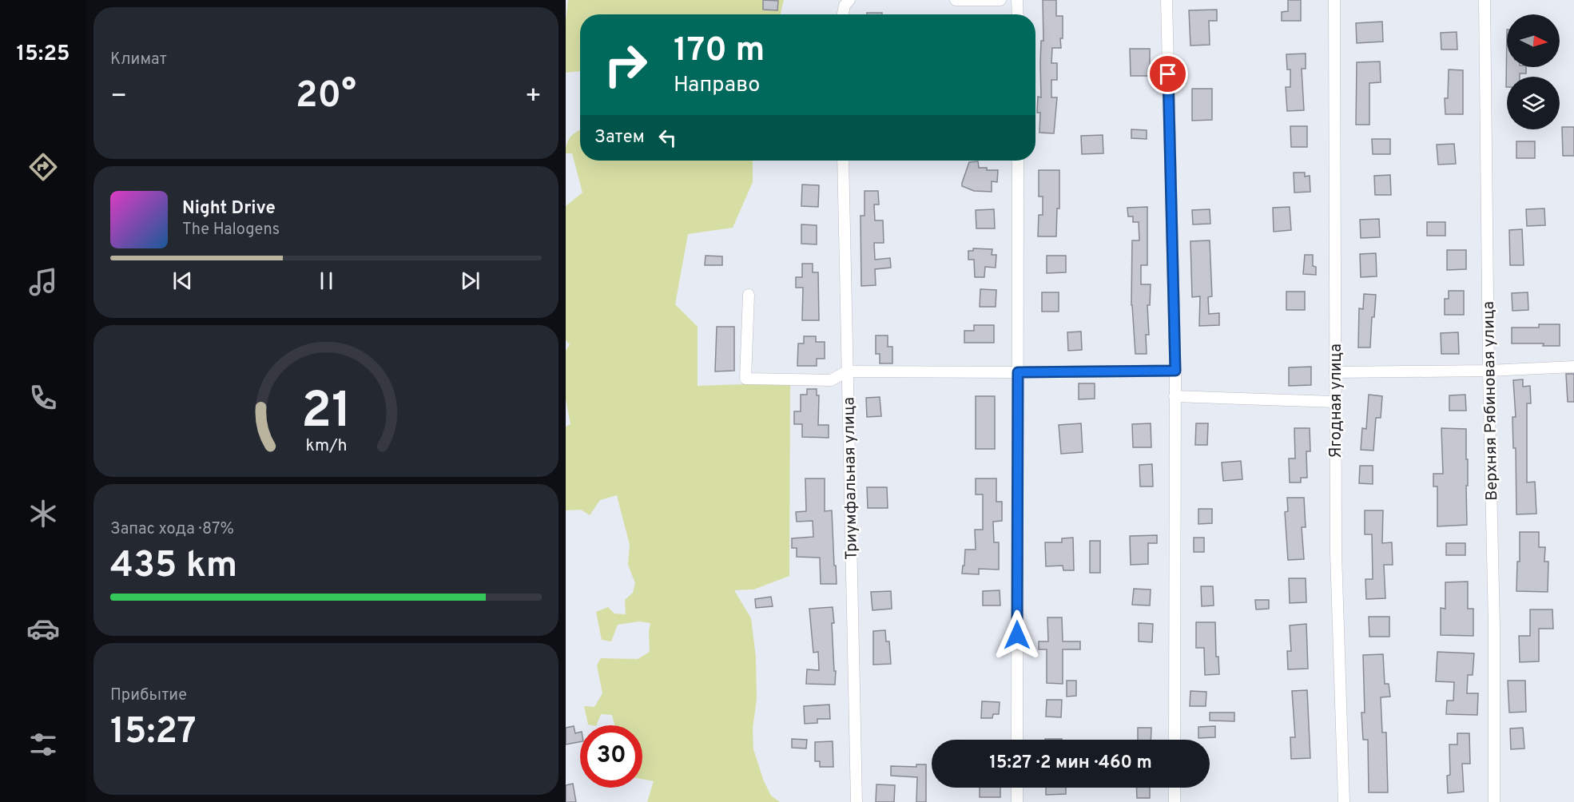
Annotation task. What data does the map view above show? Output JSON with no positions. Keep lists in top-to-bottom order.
{
  "streets": {
    "street": ["Ягодная улица", "Верхняя Рябиновая улица", "Триумфальная улица"]
  },
  "north": "right",
  "page": {
    "tabs": "15:25",
    "tile": [
      "Климат",
      ["Запас хода · 87%", "435 km"],
      ["Прибытие", "15:27"]
    ],
    "turn": ["170 m", "Направо"],
    "heat": ["−", "20°", "+"],
    "then": "Затем",
    "song": ["Night Drive", "The Halogens"],
    "limit": "30",
    "trip": "15:27 · 2 мин · 460 m",
    "gauge": ["21", "km/h"]
  }
}
